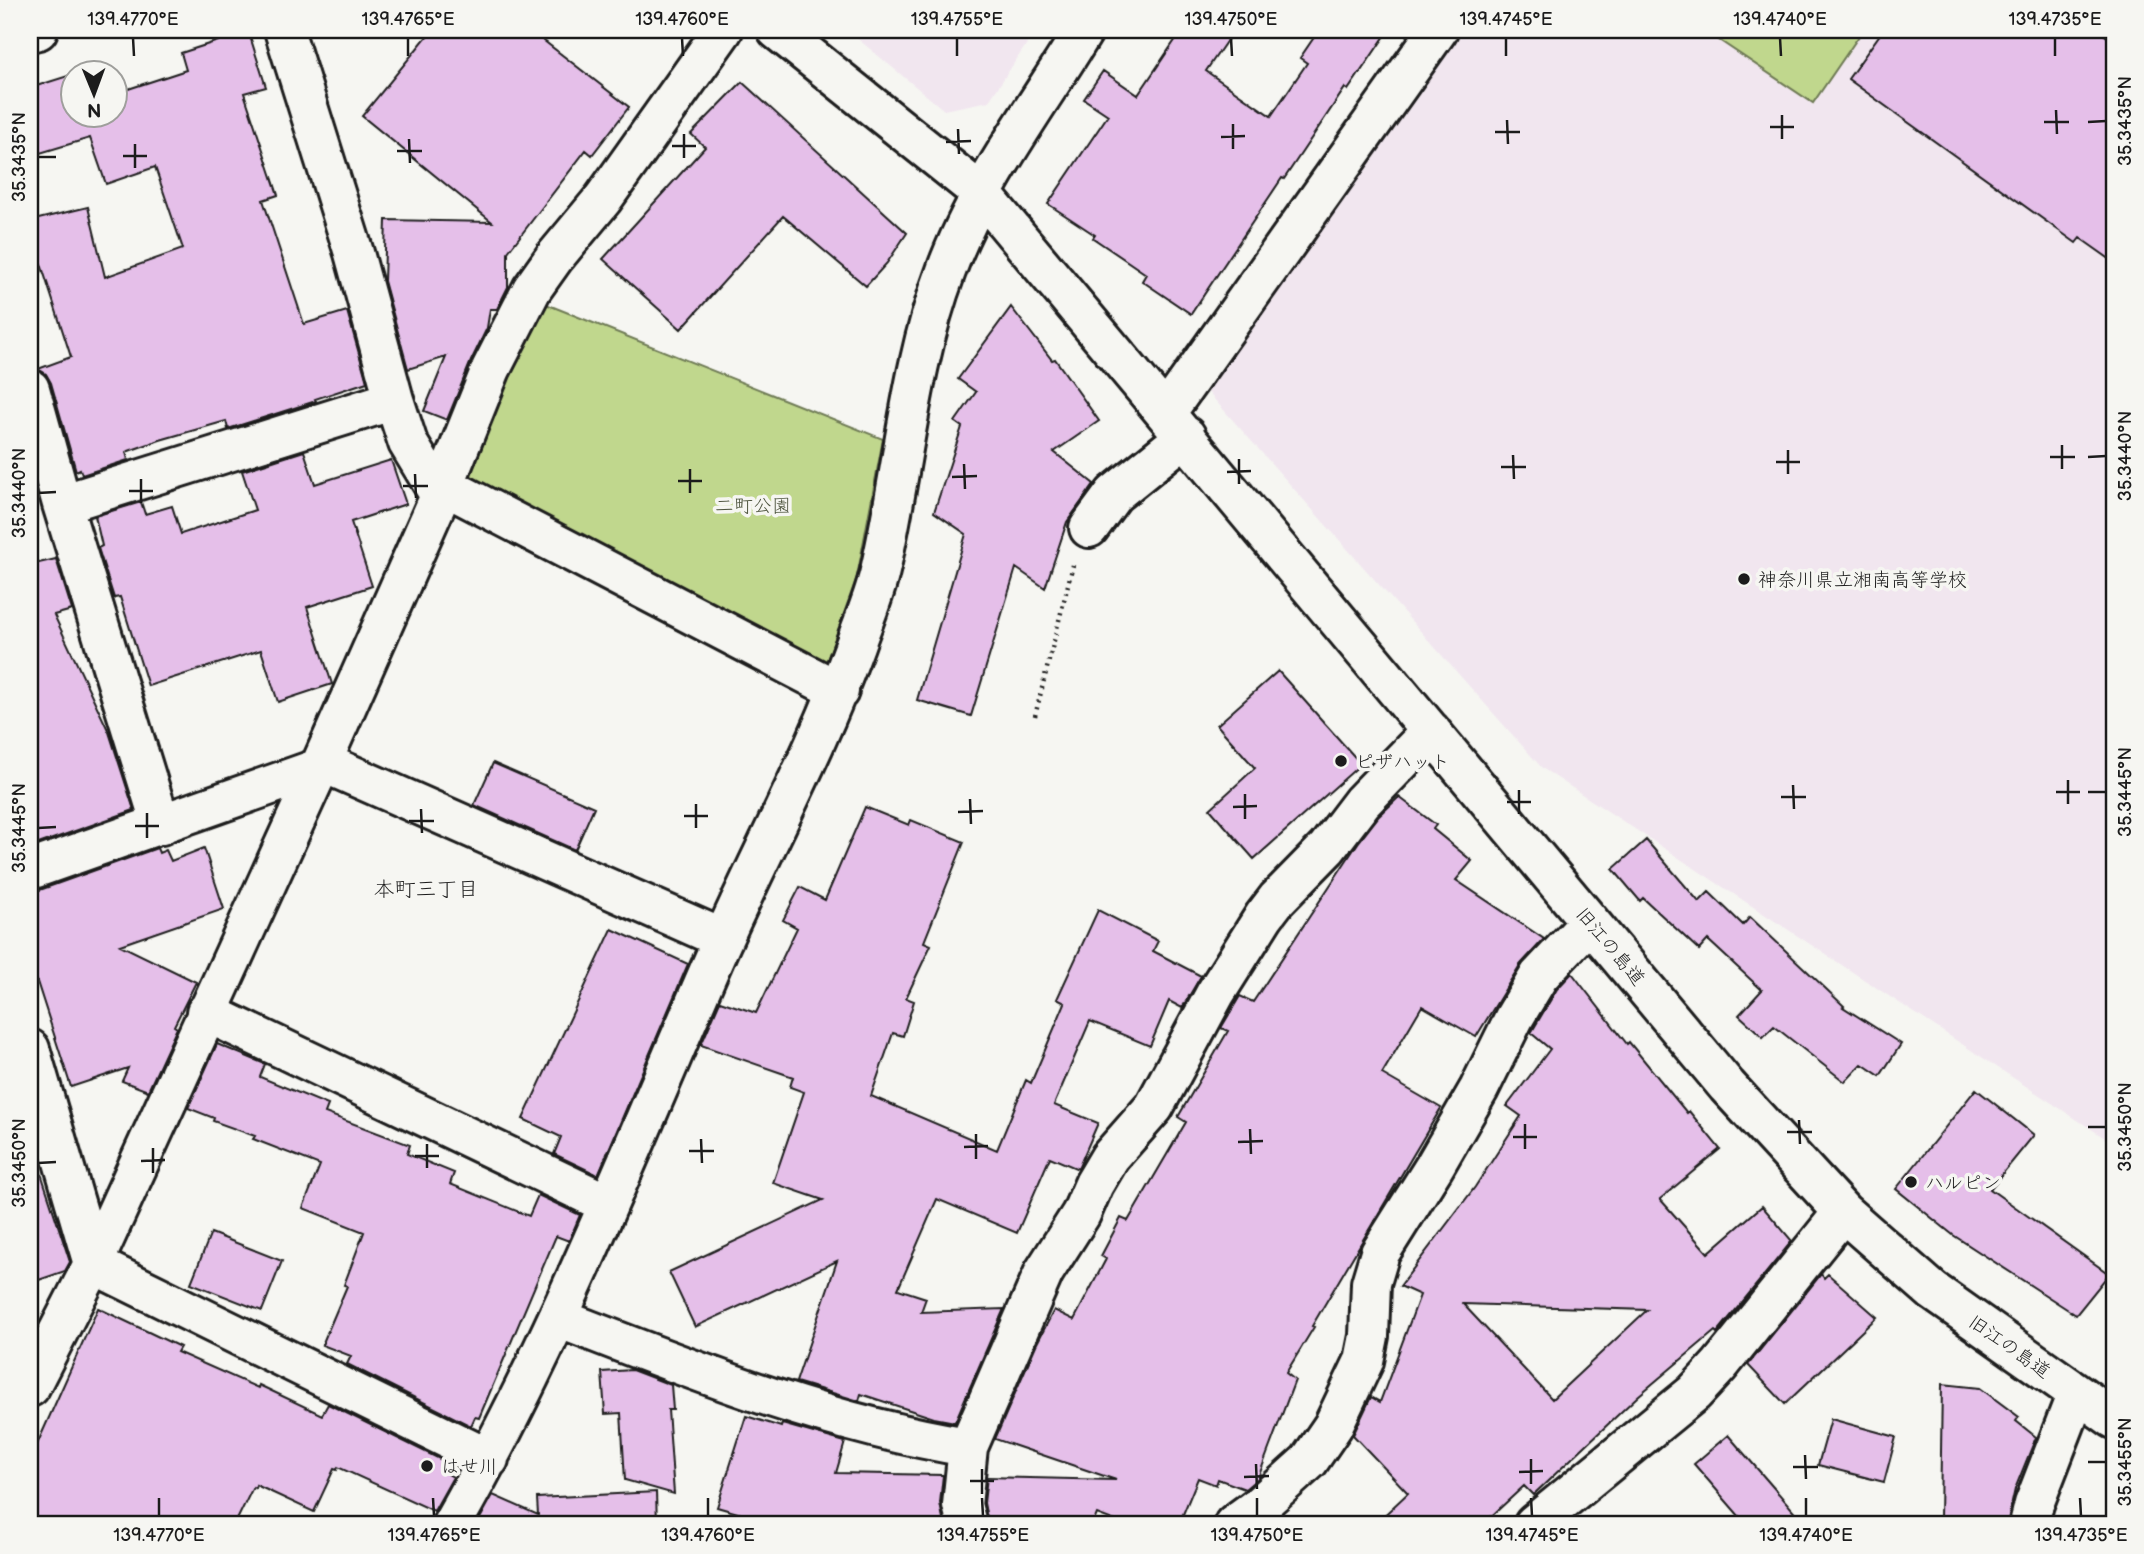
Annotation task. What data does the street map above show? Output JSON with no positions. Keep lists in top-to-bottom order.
{
  "streets": {
    "street": ["旧江の島道"]
  },
  "districts": ["本町三丁目"],
  "parks": ["二町公園"],
  "places": [
    "神奈川県立湘南高等学校",
    "ピザハット",
    "ハルピン",
    "はせ川"
  ],
  "north": "bottom",
  "coordinates": [
    "139.4770°E",
    "139.4765°E",
    "139.4760°E",
    "139.4755°E",
    "139.4750°E",
    "139.4745°E",
    "139.4740°E",
    "139.4735°E",
    "35.3435°N",
    "35.3440°N",
    "35.3445°N",
    "35.3450°N",
    "35.3455°N"
  ]
}
